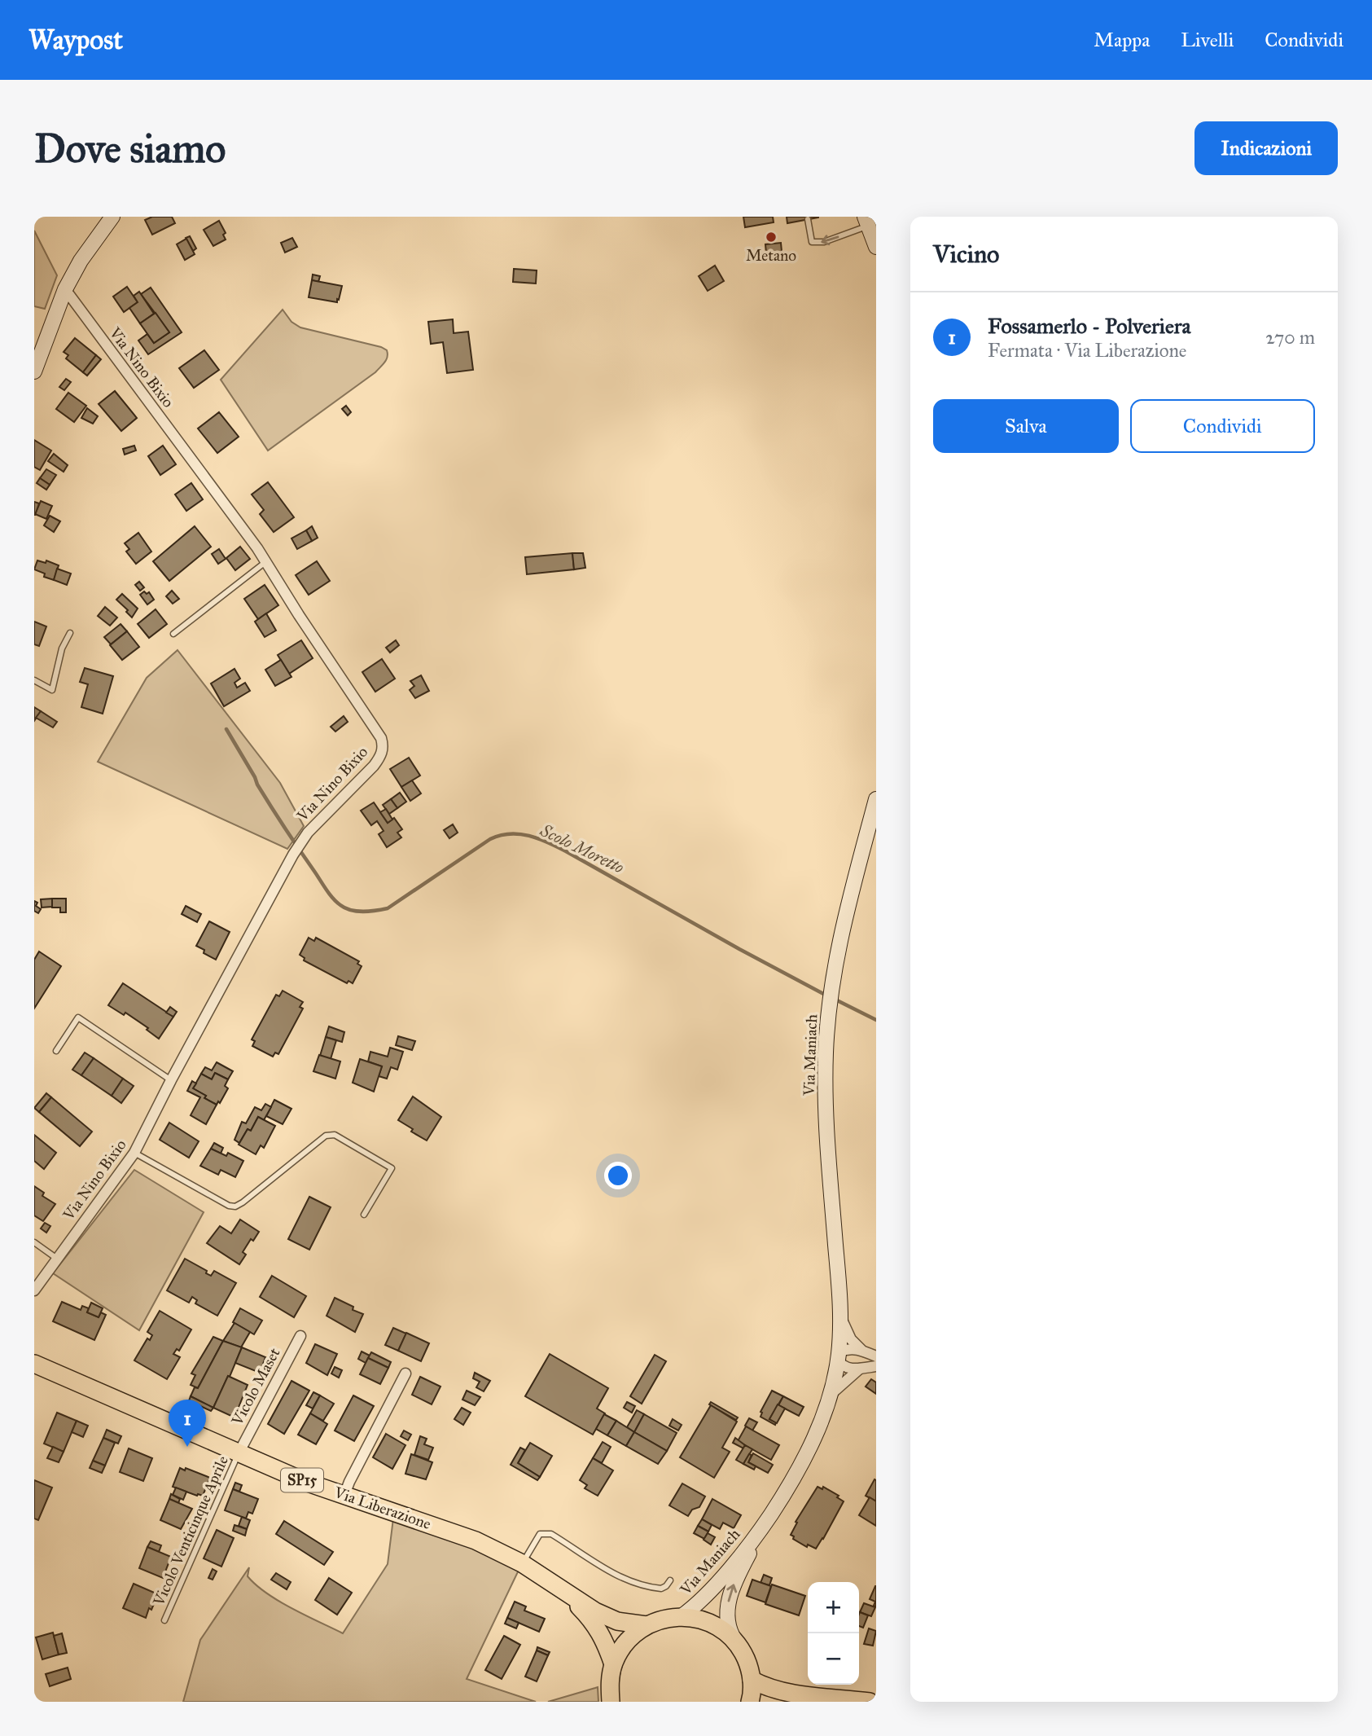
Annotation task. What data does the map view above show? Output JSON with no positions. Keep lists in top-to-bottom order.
{
  "streets": {
    "main road": ["Via Maniach", "SP15", "Via Liberazione"],
    "street": ["Via Nino Bixio", "Vicolo Maset"],
    "lane": ["Vicolo Venticinque Aprile"]
  },
  "crossings": [
    ["Via Maniach", "SP15"],
    ["Vicolo Maset", "Via Liberazione"],
    ["Vicolo Maset", "Vicolo Venticinque Aprile"],
    ["SP15", "Via Liberazione"],
    ["Via Liberazione", "Vicolo Venticinque Aprile"]
  ],
  "water": ["Scolo Moretto"],
  "places": ["Metano"],
  "page": {
    "header": "Waypost",
    "nav": ["Mappa", "Livelli", "Condividi"],
    "buttons": [
      "Indicazioni",
      ["Salva", "Condividi"]
    ],
    "title": "Dove siamo",
    "heading": "Vicino",
    "list": [
      {
        "mark": "1",
        "name": "Fossamerlo - Polveriera",
        "note": "Fermata · Via Liberazione",
        "value": "270 m"
      }
    ],
    "pins": "1",
    "map_buttons": ["+", "−"]
  }
}
